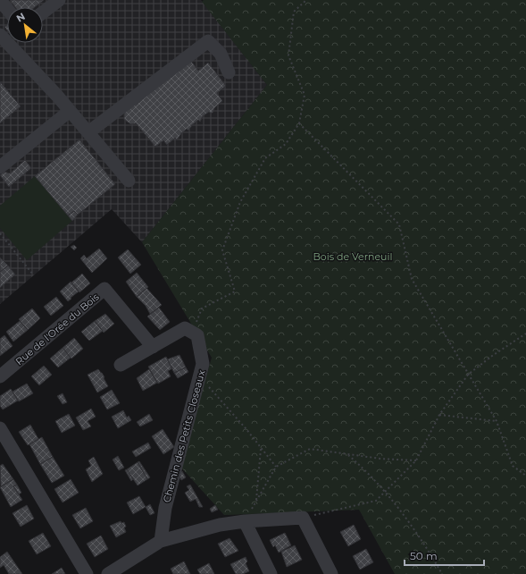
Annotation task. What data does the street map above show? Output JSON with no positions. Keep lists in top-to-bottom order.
{
  "streets": {
    "street": ["Rue de l'Orée du Bois", "Chemin des Petits Closeaux"]
  },
  "parks": ["Bois de Verneuil"],
  "scale_bar": "50 m",
  "north": "top left"
}
